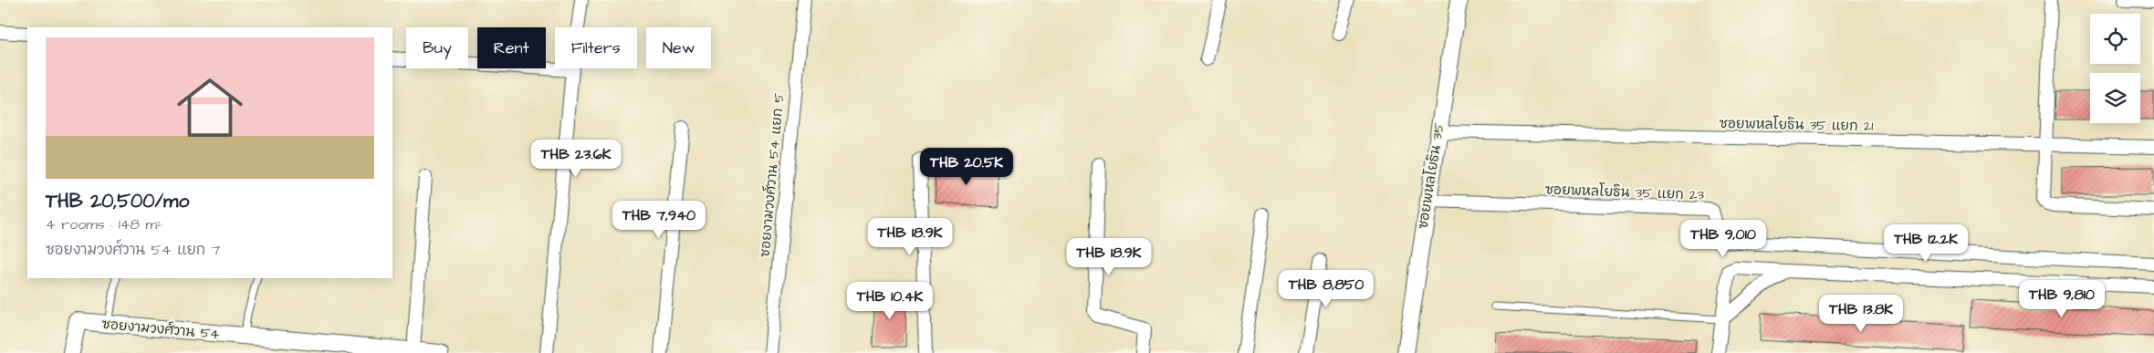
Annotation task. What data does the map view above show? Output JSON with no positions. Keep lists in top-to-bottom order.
{
  "streets": {
    "street": [
      "ซอยพหลโยธิน 35 แยก 21",
      "ซอยงามวงศ์วาน 54 แยก 5",
      "ซอยพหลโยธิน 35",
      "ซอยพหลโยธิน 35 แยก 23",
      "ซอยงามวงศ์วาน 54"
    ]
  },
  "crossings": [
    ["ซอยพหลโยธิน 35 แยก 21", "ซอยพหลโยธิน 35"],
    ["ซอยพหลโยธิน 35", "ซอยพหลโยธิน 35 แยก 23"]
  ],
  "page": {
    "chip": [
      "Buy",
      "Rent",
      "Filters",
      "New"
    ],
    "list": [
      {
        "name": "THB 20,500/mo",
        "note": "4 rooms · 148 m² · ซอยงามวงศ์วาน 54 แยก 7"
      }
    ],
    "price": [
      "THB 23.6K",
      "THB 20.5K",
      "THB 7,940",
      "THB 18.9K",
      "THB 9,010",
      "THB 12.2K",
      "THB 18.9K",
      "THB 8,850",
      "THB 9,810",
      "THB 10.4K",
      "THB 13.8K"
    ]
  }
}
